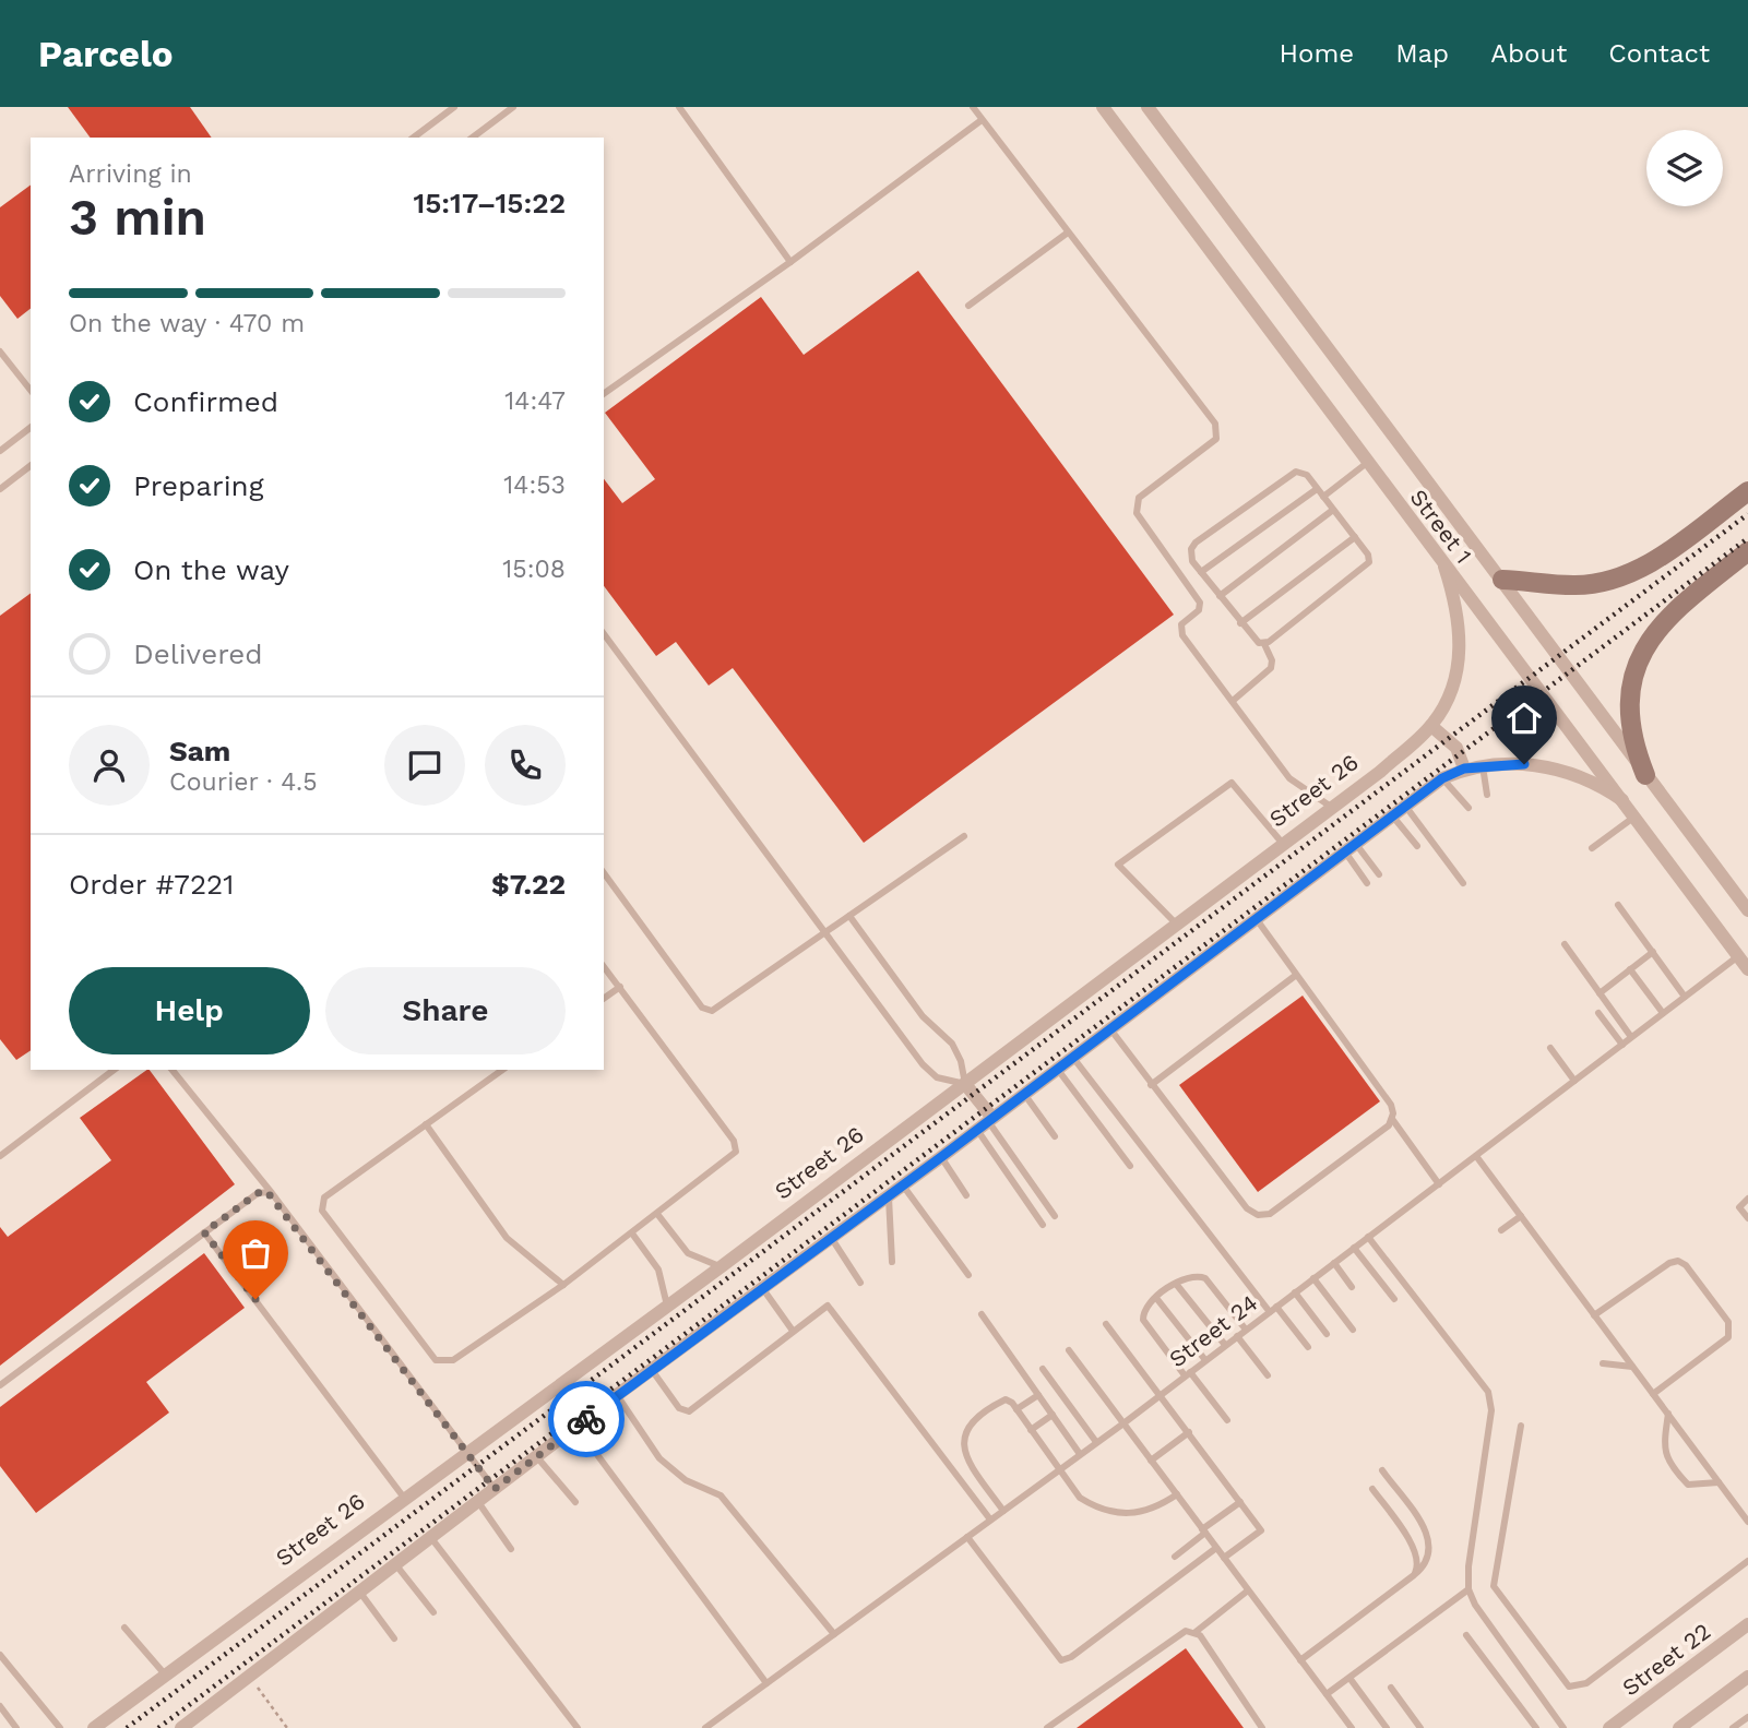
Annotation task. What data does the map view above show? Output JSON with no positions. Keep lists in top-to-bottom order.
{
  "streets": {
    "street": ["Street 1", "Street 26", "Street 22"],
    "lane": ["Street 24"]
  },
  "crossings": [
    ["Street 1", "Street 26"],
    ["Street 1", "Street 24"]
  ],
  "page": {
    "header": "Parcelo",
    "nav": [
      "Home",
      "Map",
      "About",
      "Contact"
    ],
    "heading": ["3 min", "Arriving in", "15:17–15:22"],
    "panel": [
      "Sam",
      "Courier · 4.5",
      "Order #7221",
      "$7.22"
    ],
    "bar": "On the way · 470 m",
    "list": [
      ["Confirmed", "14:47"],
      ["Preparing", "14:53"],
      ["On the way", "15:08"],
      "Delivered"
    ],
    "buttons": ["Help", "Share"]
  }
}
